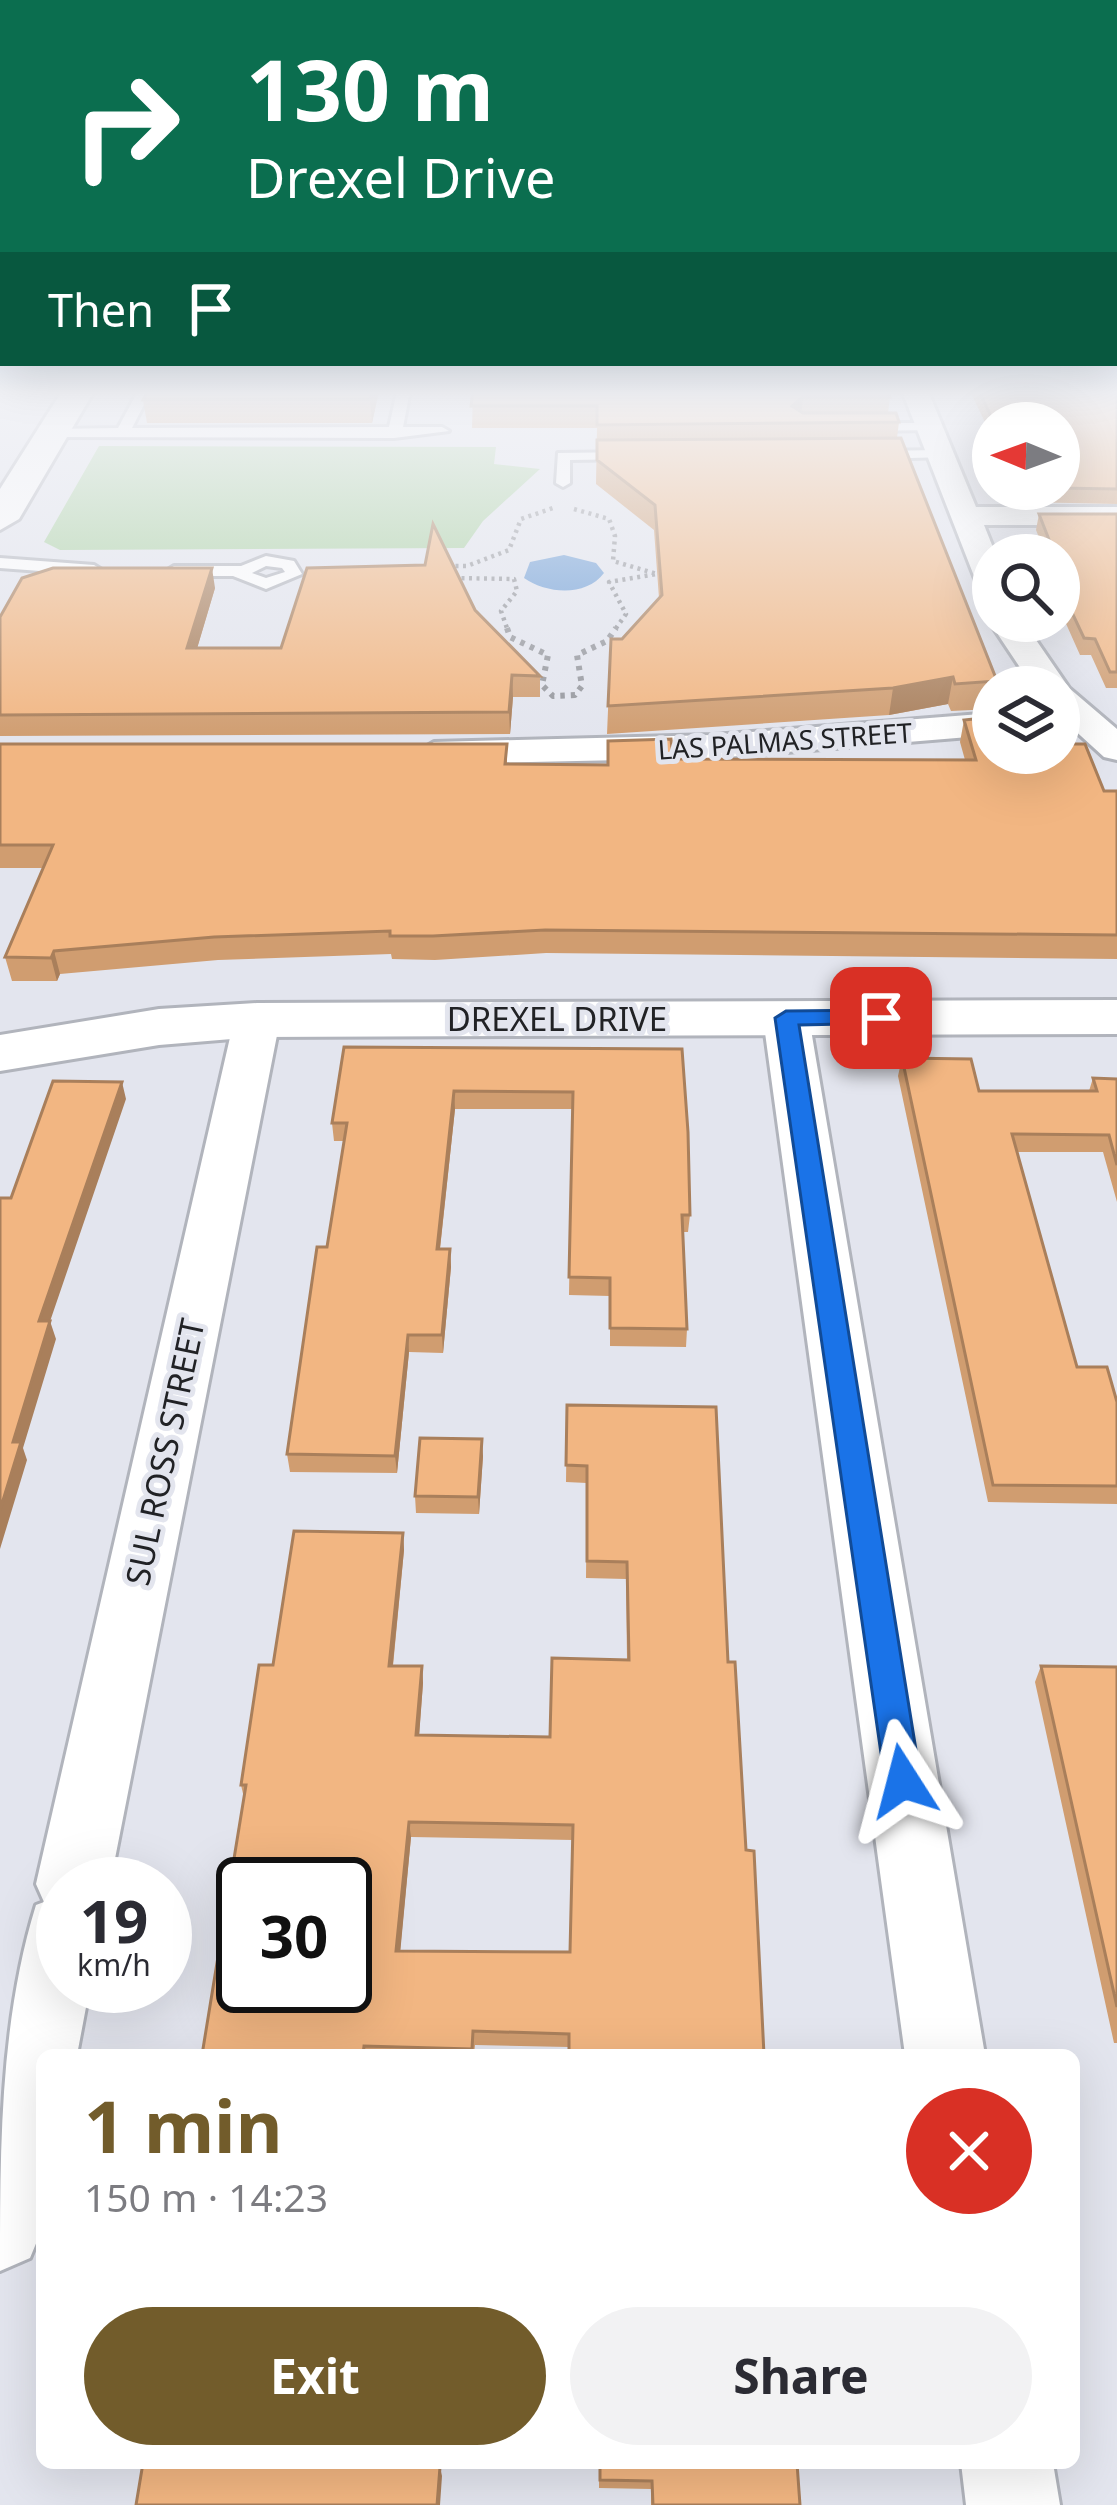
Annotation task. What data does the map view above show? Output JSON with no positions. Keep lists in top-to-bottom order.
{
  "streets": {
    "street": ["LAS PALMAS STREET", "DREXEL DRIVE", "SUL ROSS STREET"]
  },
  "crossings": [
    ["DREXEL DRIVE", "SUL ROSS STREET"]
  ],
  "north": "left",
  "page": {
    "turn": ["130 m", "Drexel Drive"],
    "then": "Then",
    "speed": "19 km/h",
    "limit": "30",
    "heading": ["1 min", "150 m · 14:23"],
    "buttons": ["Exit", "Share"]
  }
}
